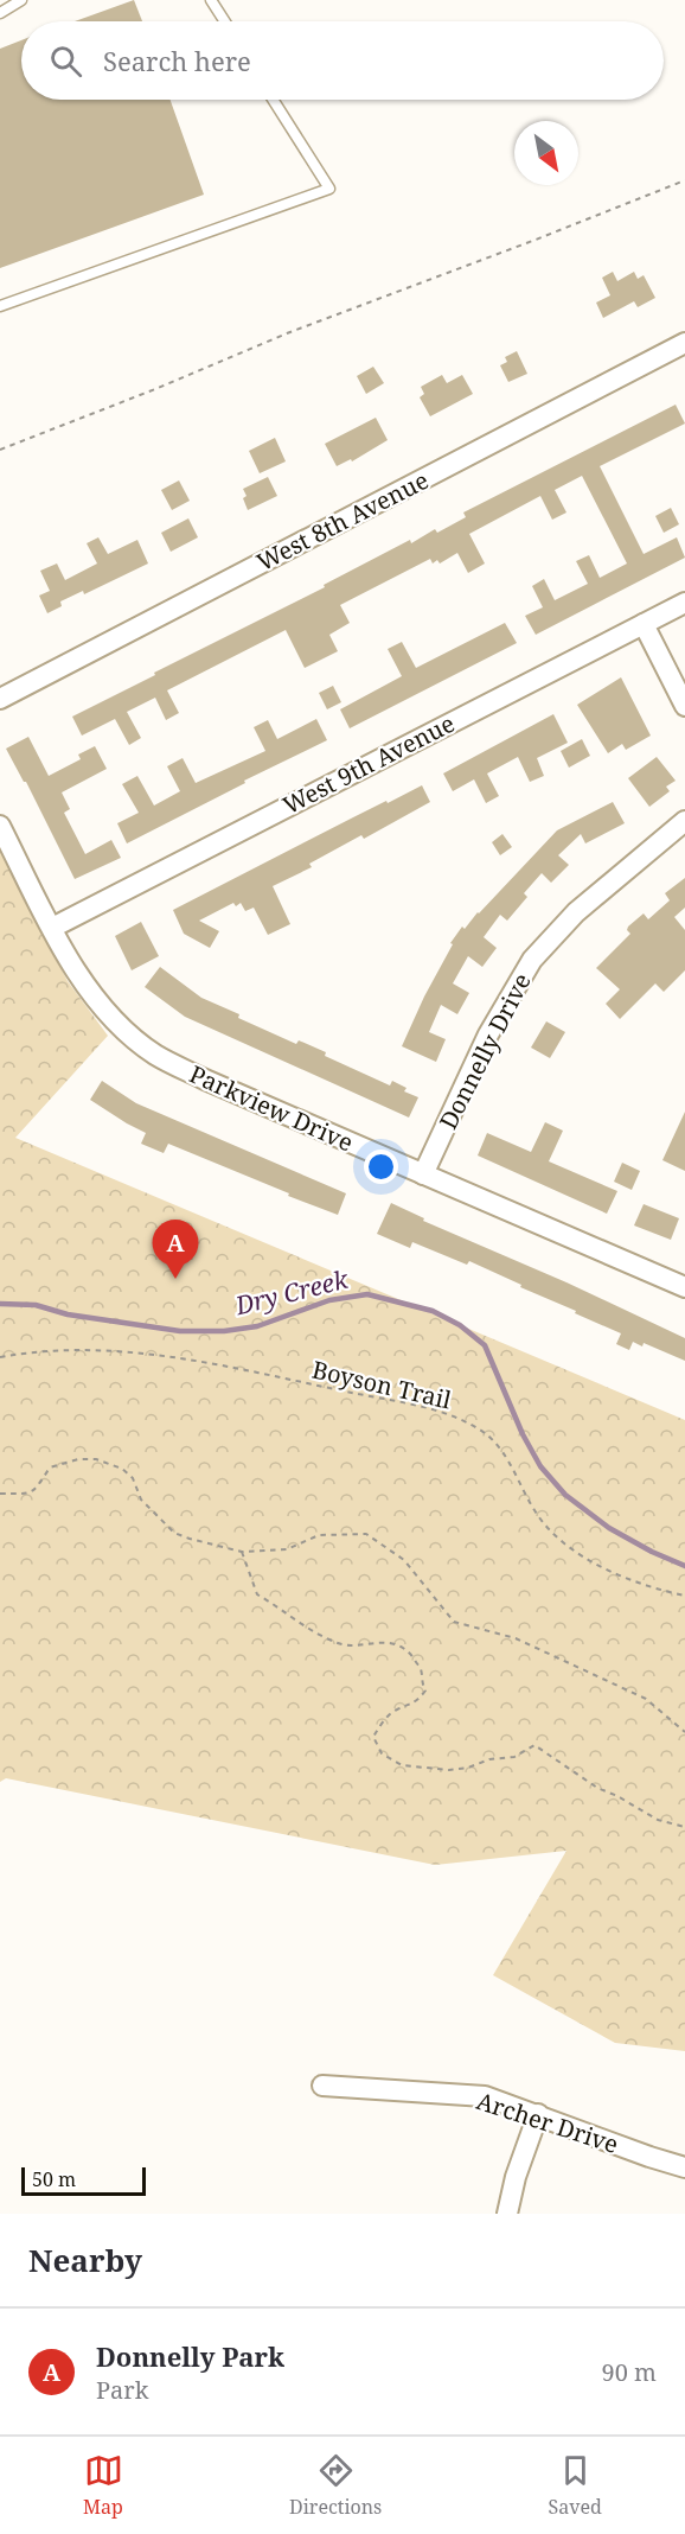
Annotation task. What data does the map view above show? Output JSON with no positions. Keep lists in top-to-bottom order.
{
  "streets": {
    "street": [
      "West 8th Avenue",
      "West 9th Avenue",
      "Donnelly Drive",
      "Parkview Drive",
      "Archer Drive"
    ],
    "path": ["Boyson Trail"]
  },
  "crossings": [
    ["West 9th Avenue", "Parkview Drive"],
    ["Donnelly Drive", "Parkview Drive"]
  ],
  "water": ["Dry Creek"],
  "scale_bar": "50 m",
  "north": "bottom right",
  "page": {
    "search": "Search here",
    "pins": "A",
    "scale": "50 m",
    "heading": "Nearby",
    "list": [
      {
        "mark": "A",
        "name": "Donnelly Park",
        "note": "Park",
        "value": "90 m"
      }
    ],
    "nav": ["Map", "Directions", "Saved"]
  }
}
